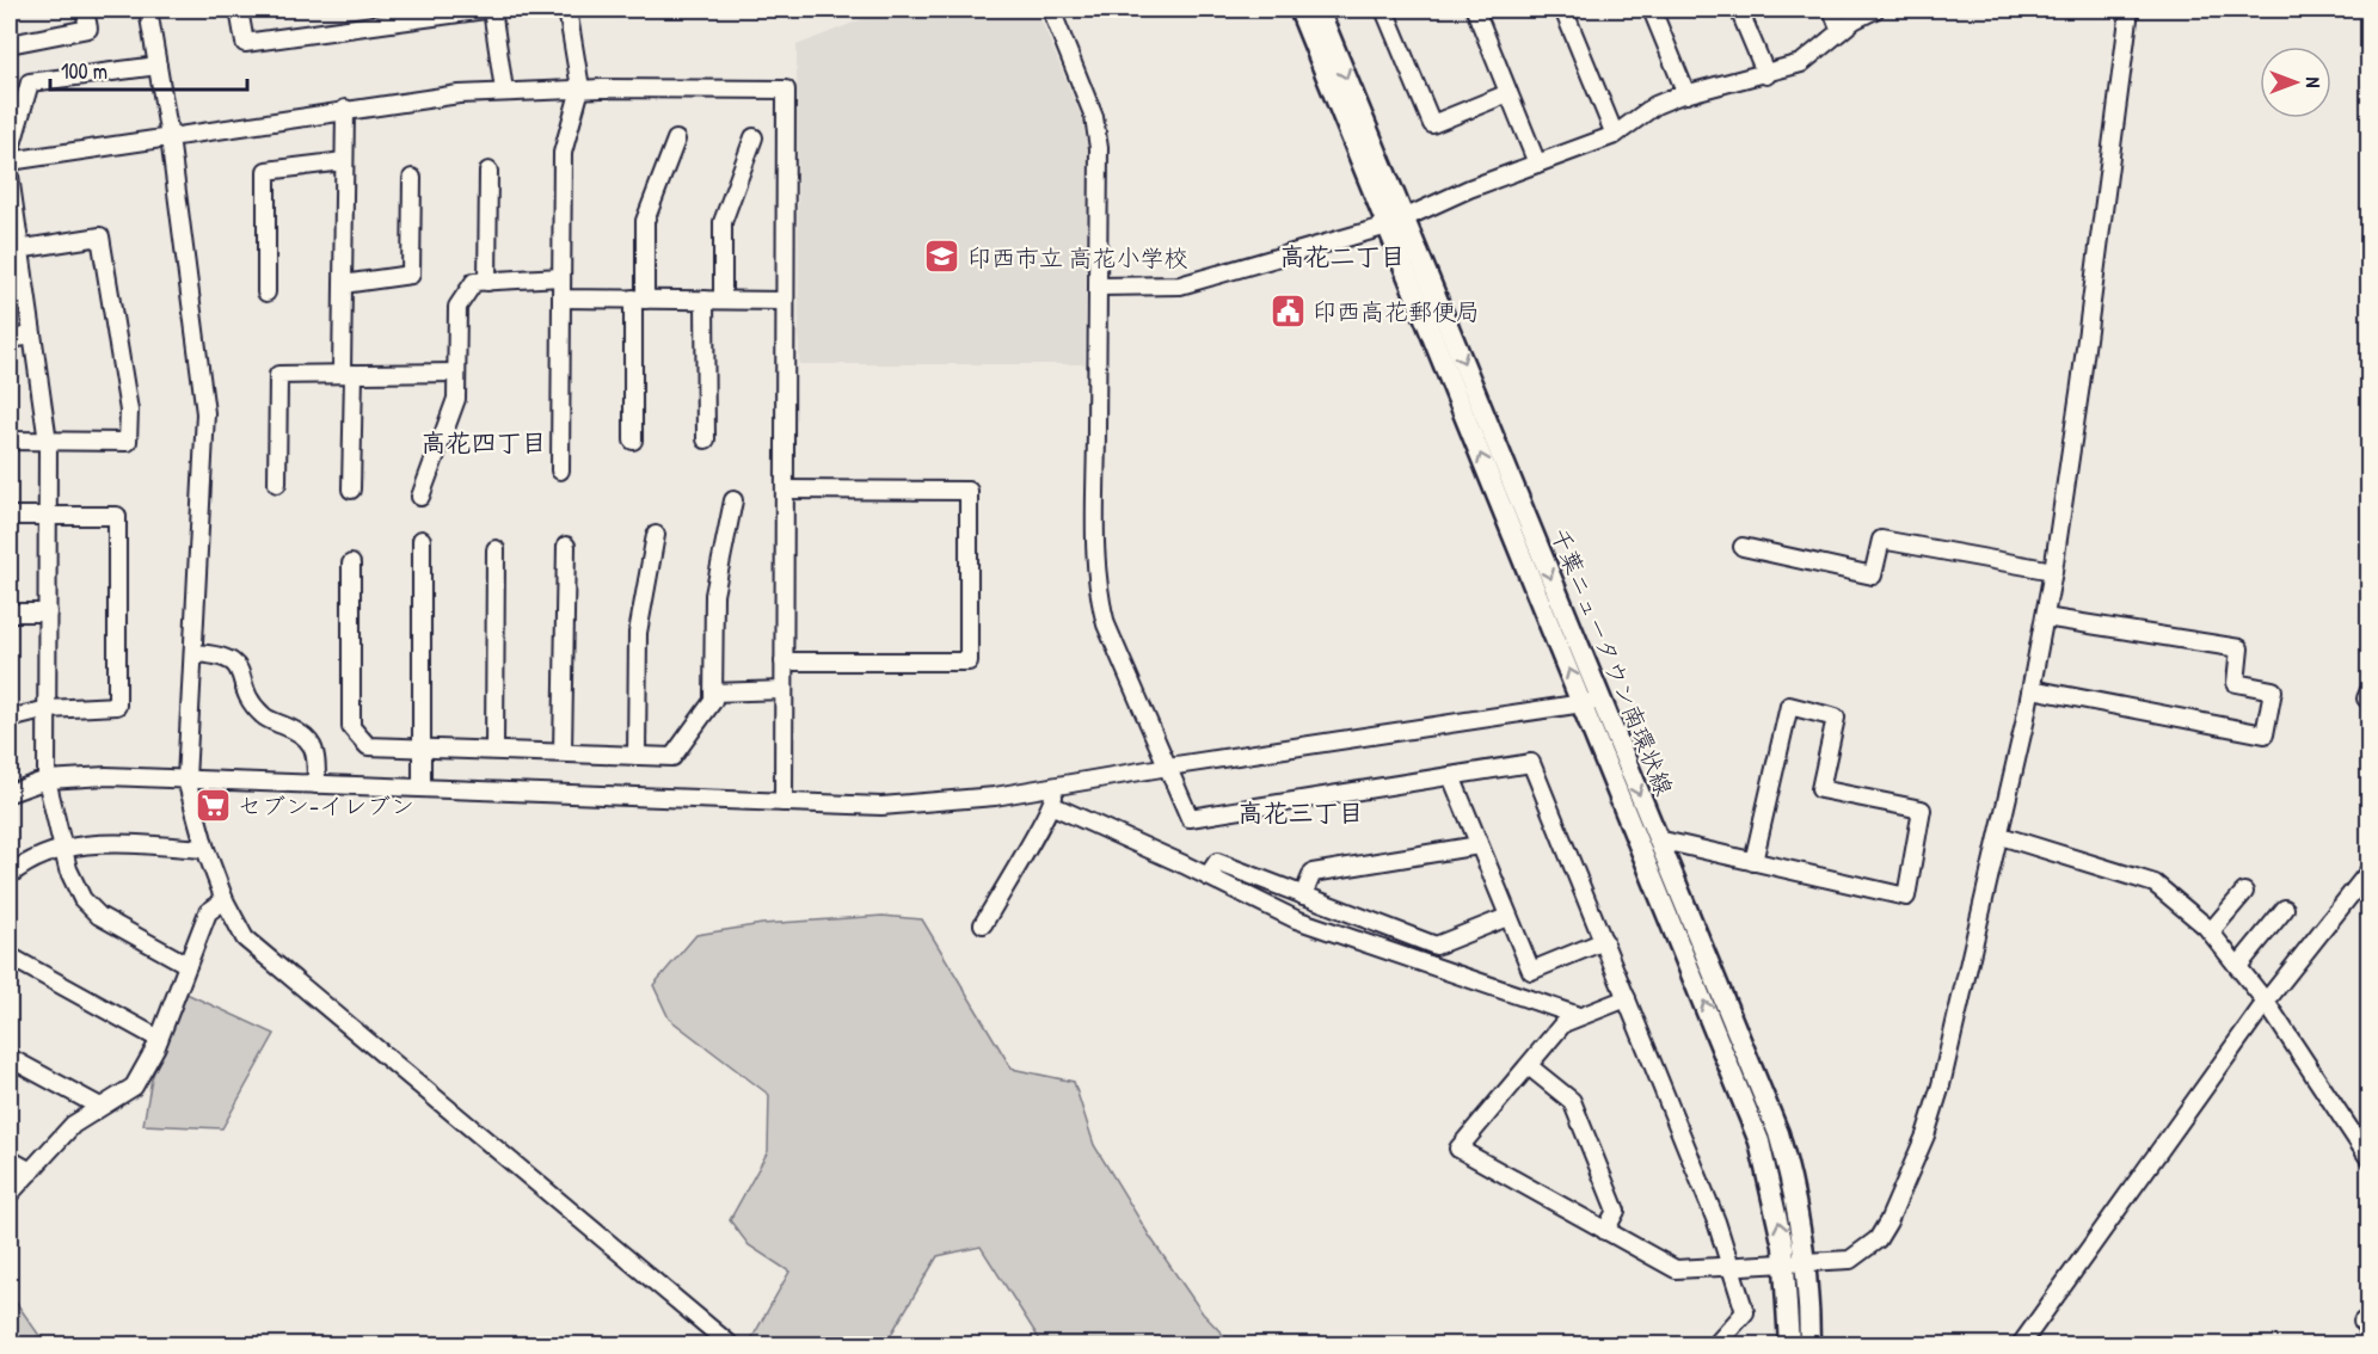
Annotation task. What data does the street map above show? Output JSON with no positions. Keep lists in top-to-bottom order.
{
  "streets": {
    "main road": ["千葉ニュータウン南環状線"]
  },
  "districts": ["高花二丁目", "高花四丁目", "高花三丁目"],
  "places": {
    "school or university": ["印西市立 高花小学校"],
    "public building": ["印西高花郵便局"],
    "supermarket": ["セブン-イレブン"]
  },
  "scale_bar": "100 m",
  "north": "right"
}
